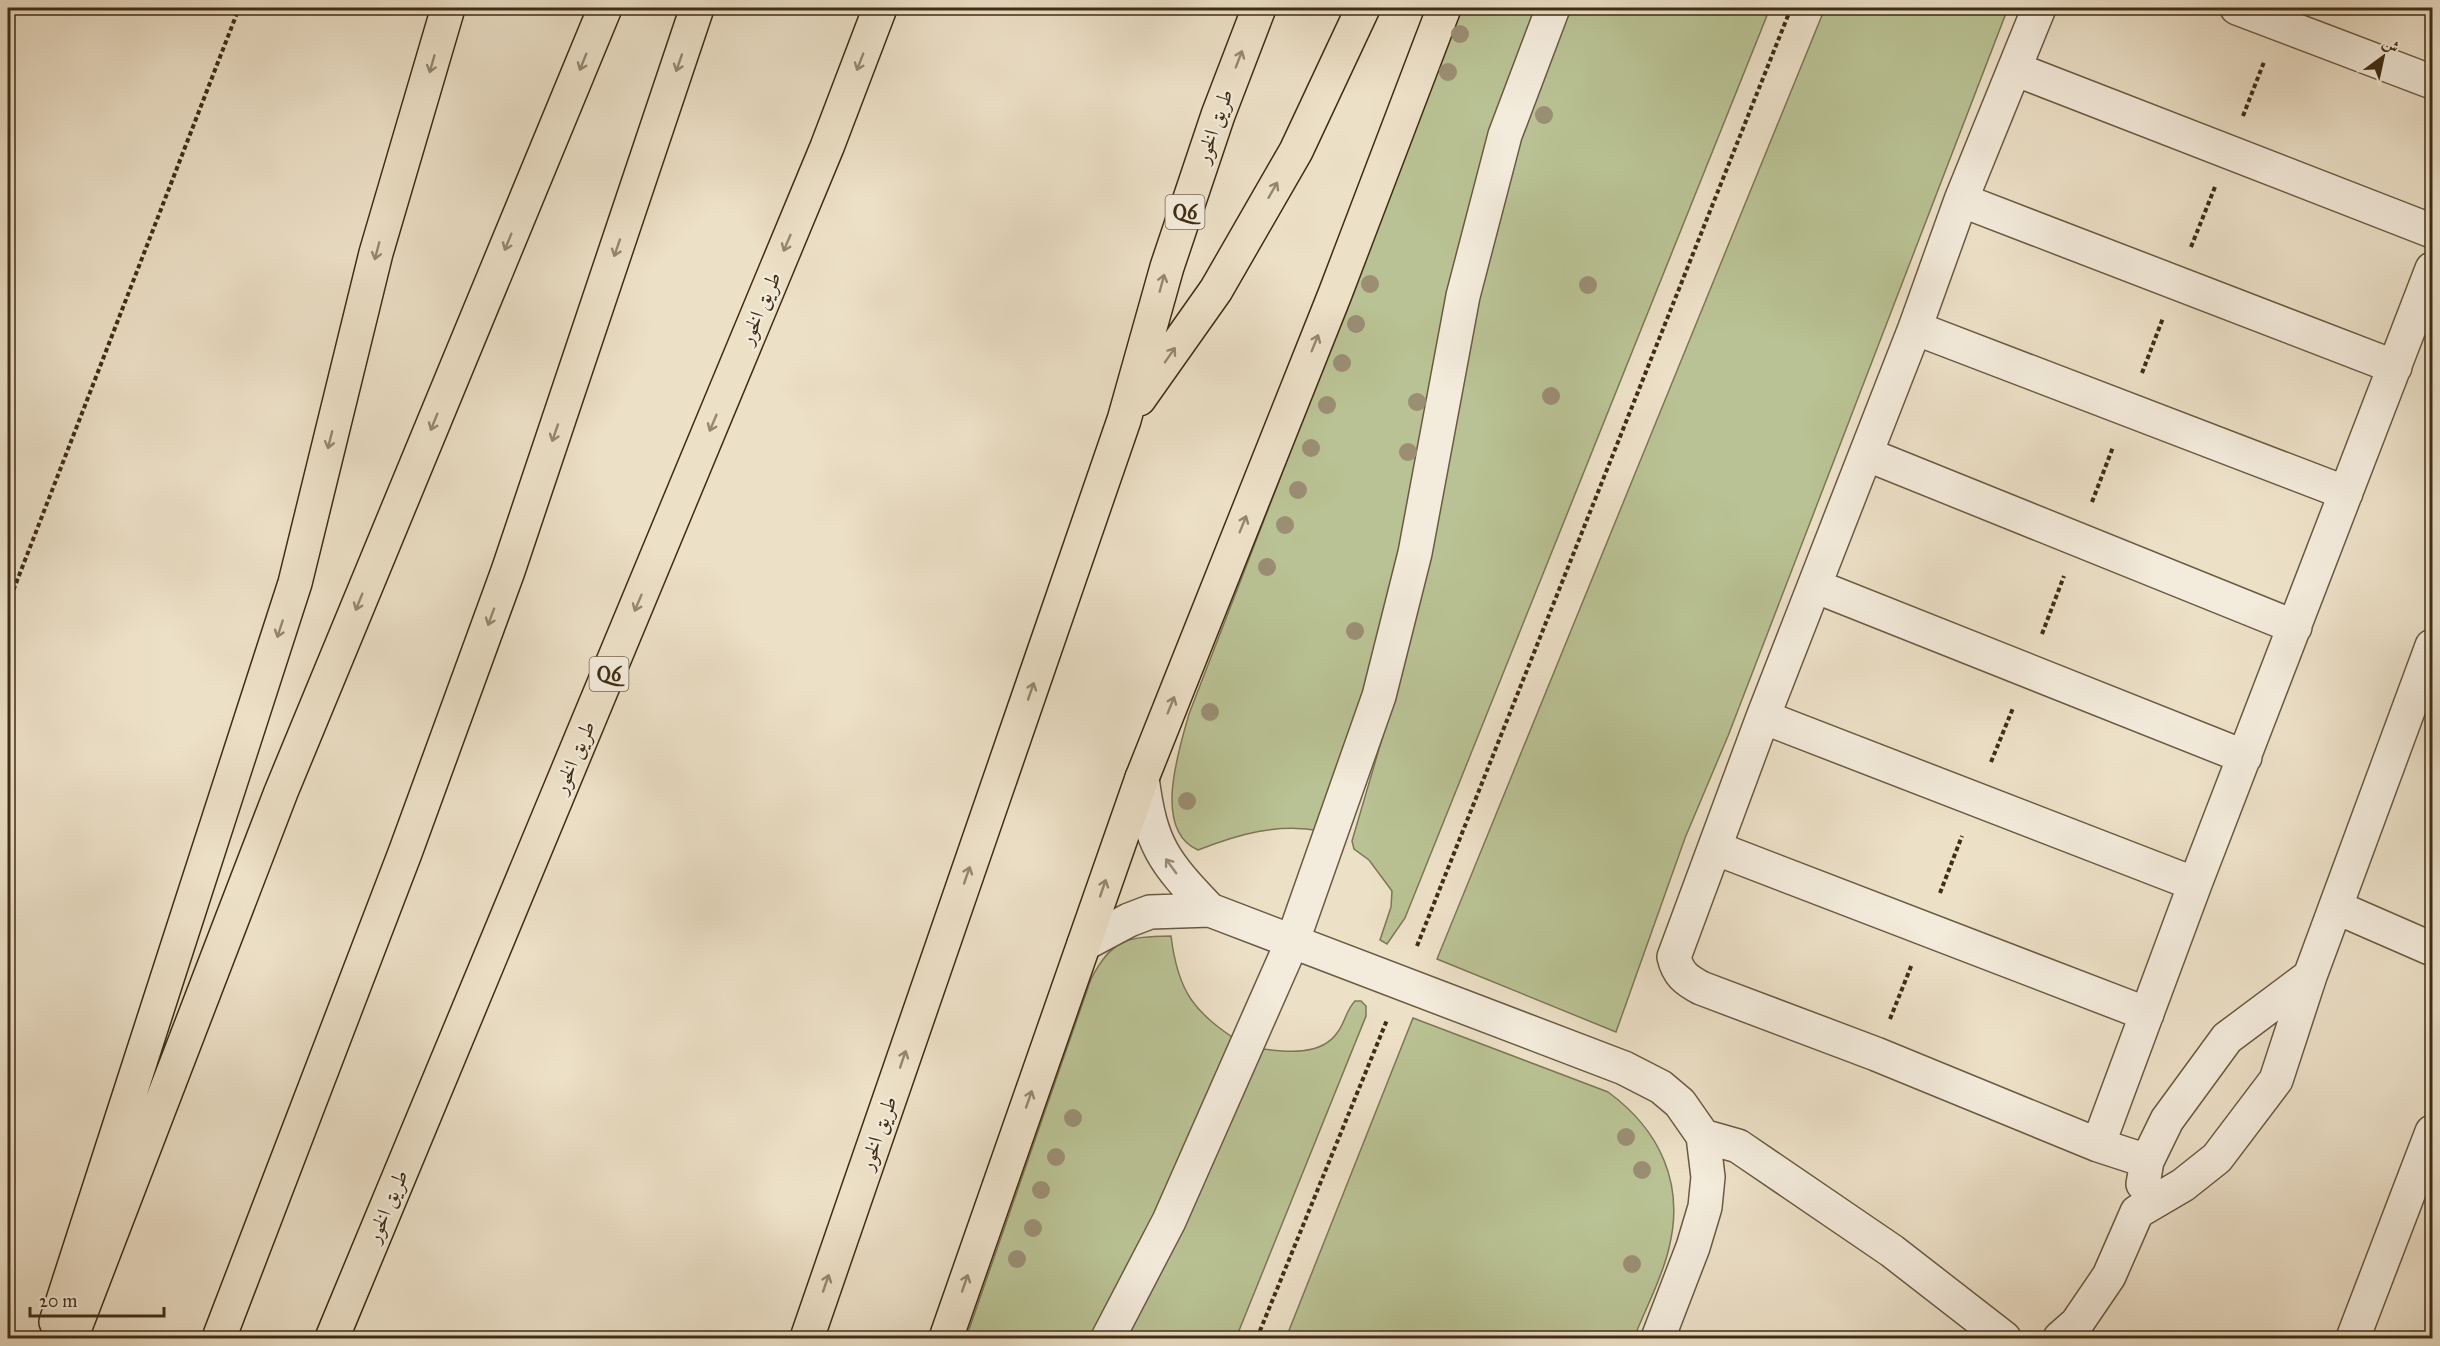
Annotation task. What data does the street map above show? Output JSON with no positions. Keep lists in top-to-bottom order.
{
  "streets": {
    "highway": ["طريق الخور", "Q6"]
  },
  "scale_bar": "20 m",
  "north": "top right"
}
